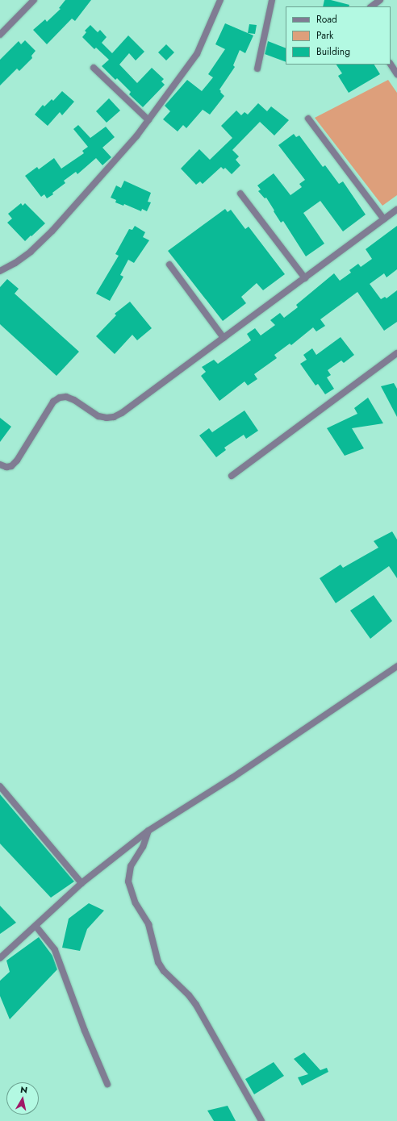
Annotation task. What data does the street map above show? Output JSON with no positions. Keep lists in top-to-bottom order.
{
  "legend": ["Road", "Park", "Building"],
  "north": "top"
}
